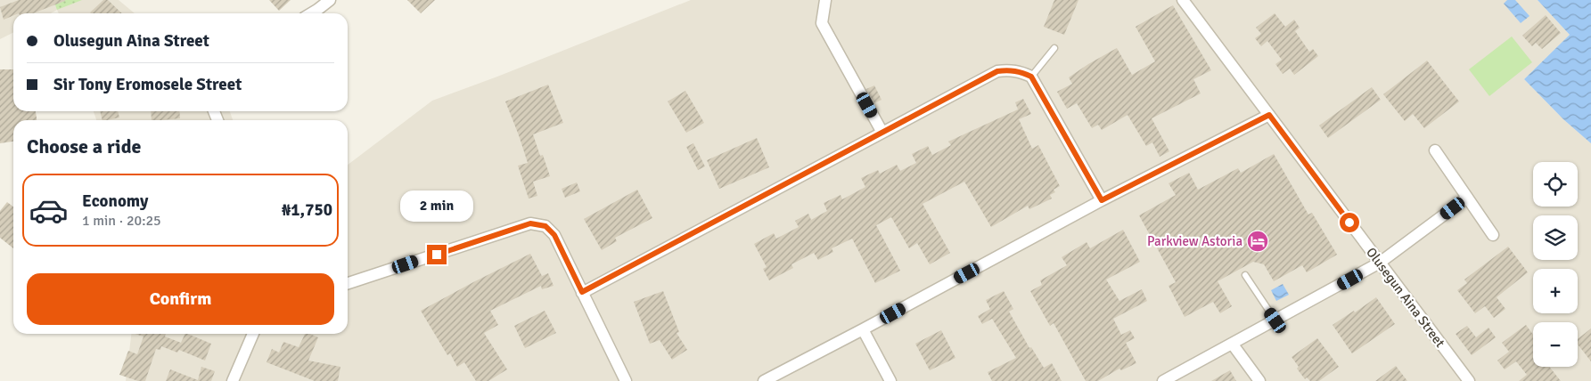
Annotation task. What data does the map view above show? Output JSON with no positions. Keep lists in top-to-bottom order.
{
  "streets": {
    "street": ["Olusegun Aina Street"]
  },
  "places": {
    "hotel": ["Parkview Astoria"]
  },
  "page": {
    "banner": ["Olusegun Aina Street", "Sir Tony Eromosele Street"],
    "heading": "Choose a ride",
    "map_buttons": ["+", "−"],
    "list": [
      {
        "name": "Economy",
        "note": "1 min · 20:25",
        "value": "₦1,750"
      }
    ],
    "bubble": "2 min",
    "buttons": "Confirm"
  }
}
